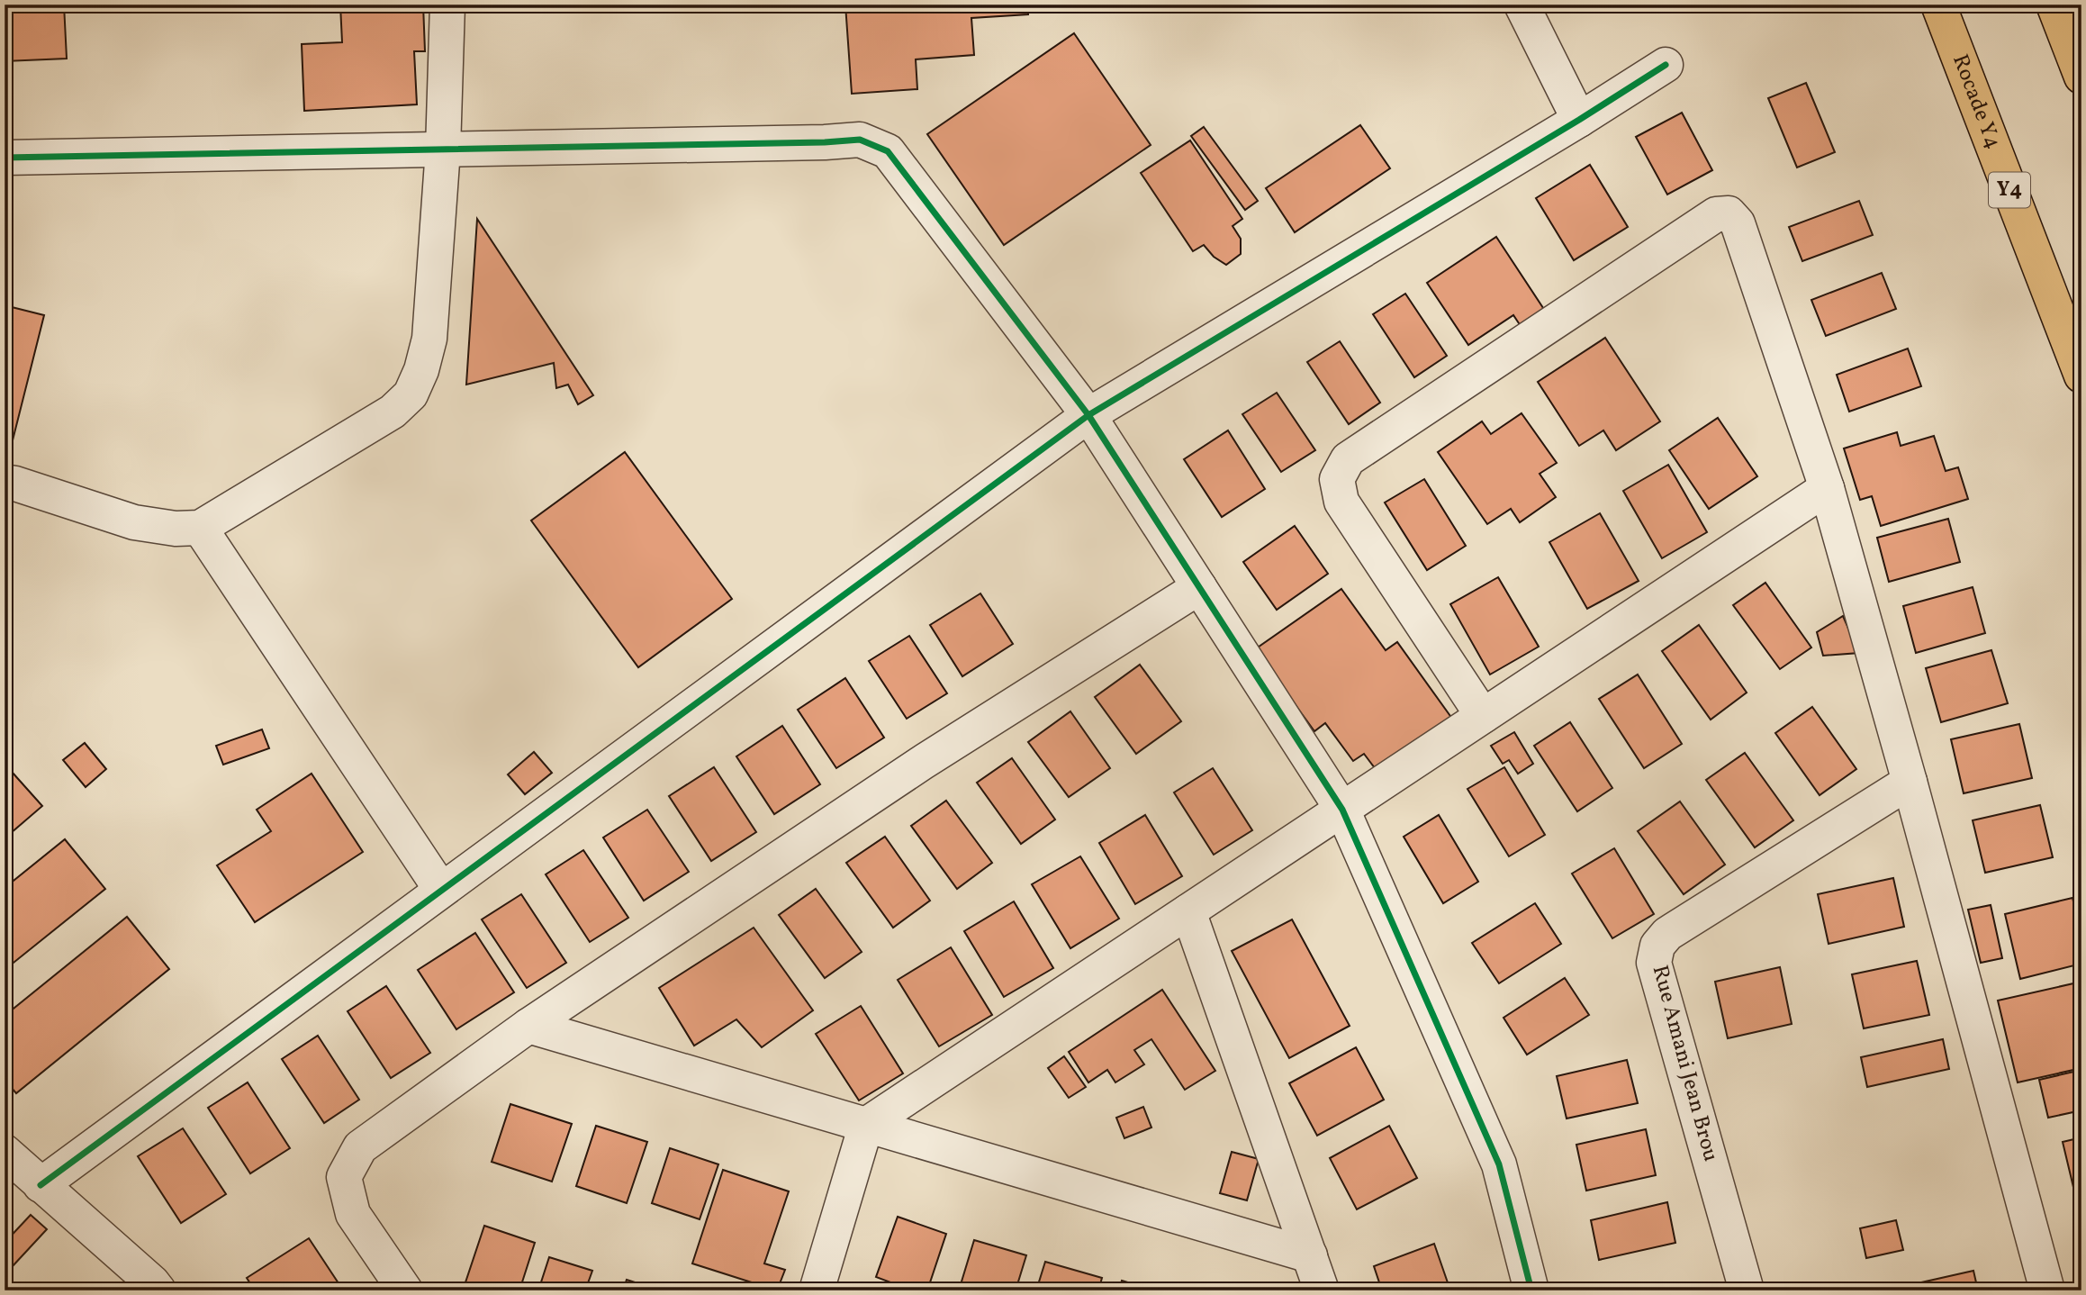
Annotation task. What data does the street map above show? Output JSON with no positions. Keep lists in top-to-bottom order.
{
  "streets": {
    "highway": ["Rocade Y4", "Y4"],
    "street": ["Rue Amani Jean Brou"]
  }
}
